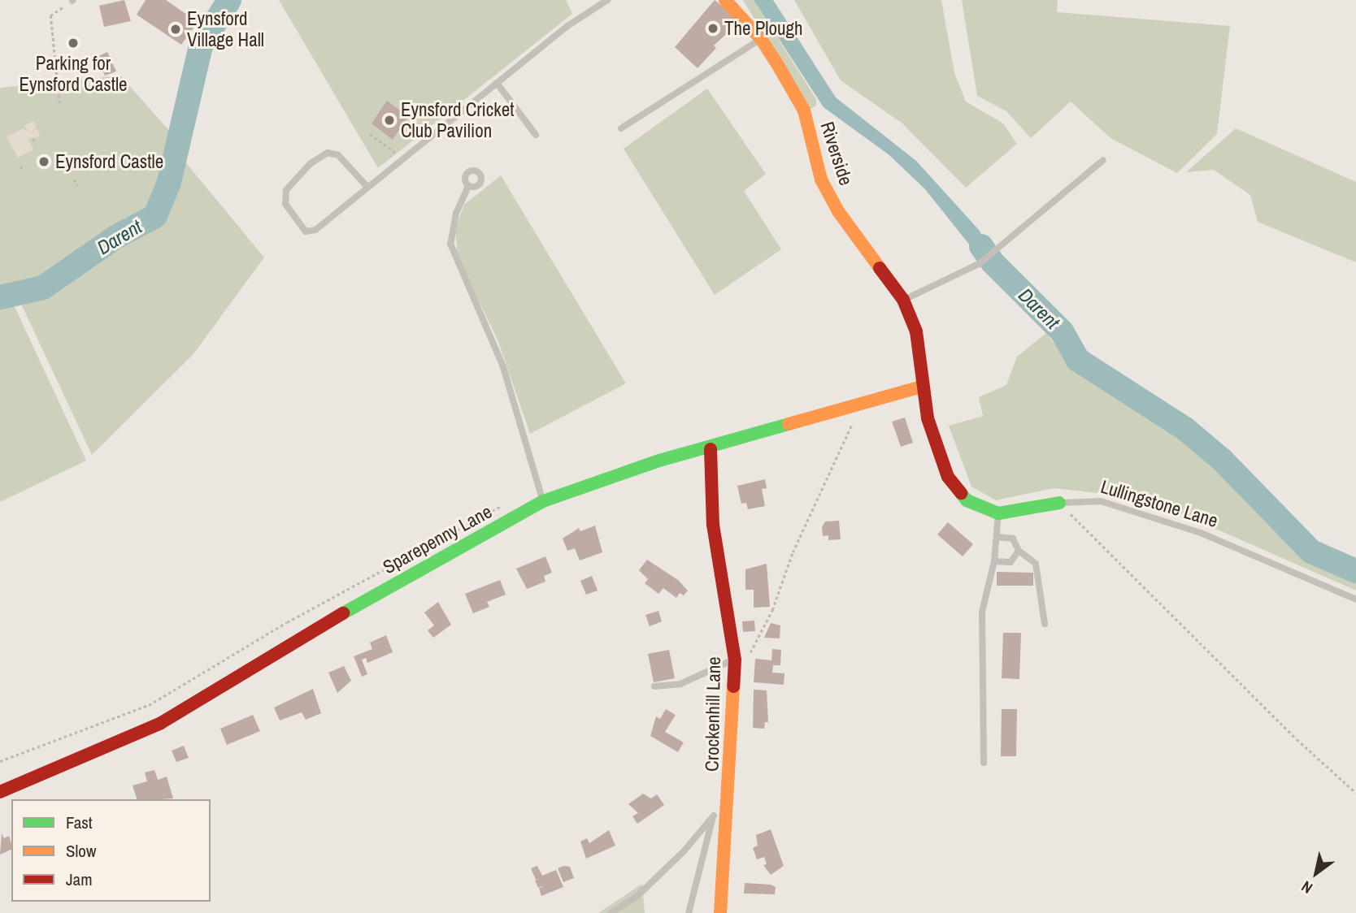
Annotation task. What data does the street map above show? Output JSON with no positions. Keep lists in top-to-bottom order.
{
  "streets": {
    "street": [
      "Riverside",
      "Lullingstone Lane",
      "Sparepenny Lane",
      "Crockenhill Lane"
    ]
  },
  "crossings": [
    ["Riverside", "Sparepenny Lane"],
    ["Sparepenny Lane", "Crockenhill Lane"]
  ],
  "water": ["Darent"],
  "places": [
    "The Plough",
    "Eynsford Village Hall",
    "Parking for Eynsford Castle",
    "Eynsford Cricket Club Pavilion",
    "Eynsford Castle"
  ],
  "legend": ["Fast", "Slow", "Jam"],
  "north": "bottom left"
}
